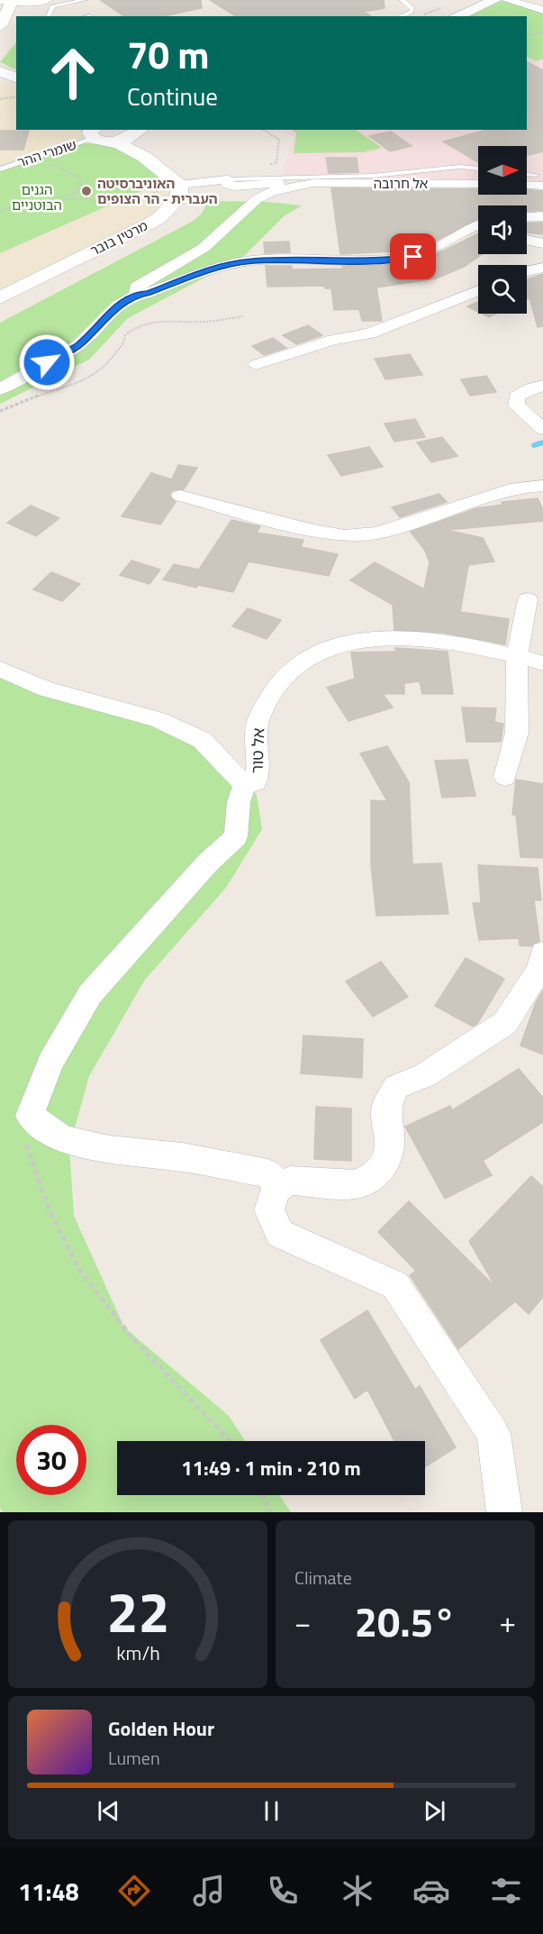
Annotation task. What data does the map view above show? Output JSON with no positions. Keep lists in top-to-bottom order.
{
  "streets": {
    "street": ["אל חרובה", "מרטין בובר", "אל טור"],
    "lane": ["שומרי ההר"]
  },
  "parks": ["הגנים הבוטניים"],
  "places": ["האוניברסיטה העברית - הר הצופים"],
  "north": "right",
  "page": {
    "turn": ["70 m", "Continue"],
    "limit": "30",
    "trip": "11:49 · 1 min · 210 m",
    "tile": "Climate",
    "heat": ["−", "20.5°", "+"],
    "song": ["Golden Hour", "Lumen"],
    "tabs": "11:48",
    "gauge": ["22", "km/h"]
  }
}
